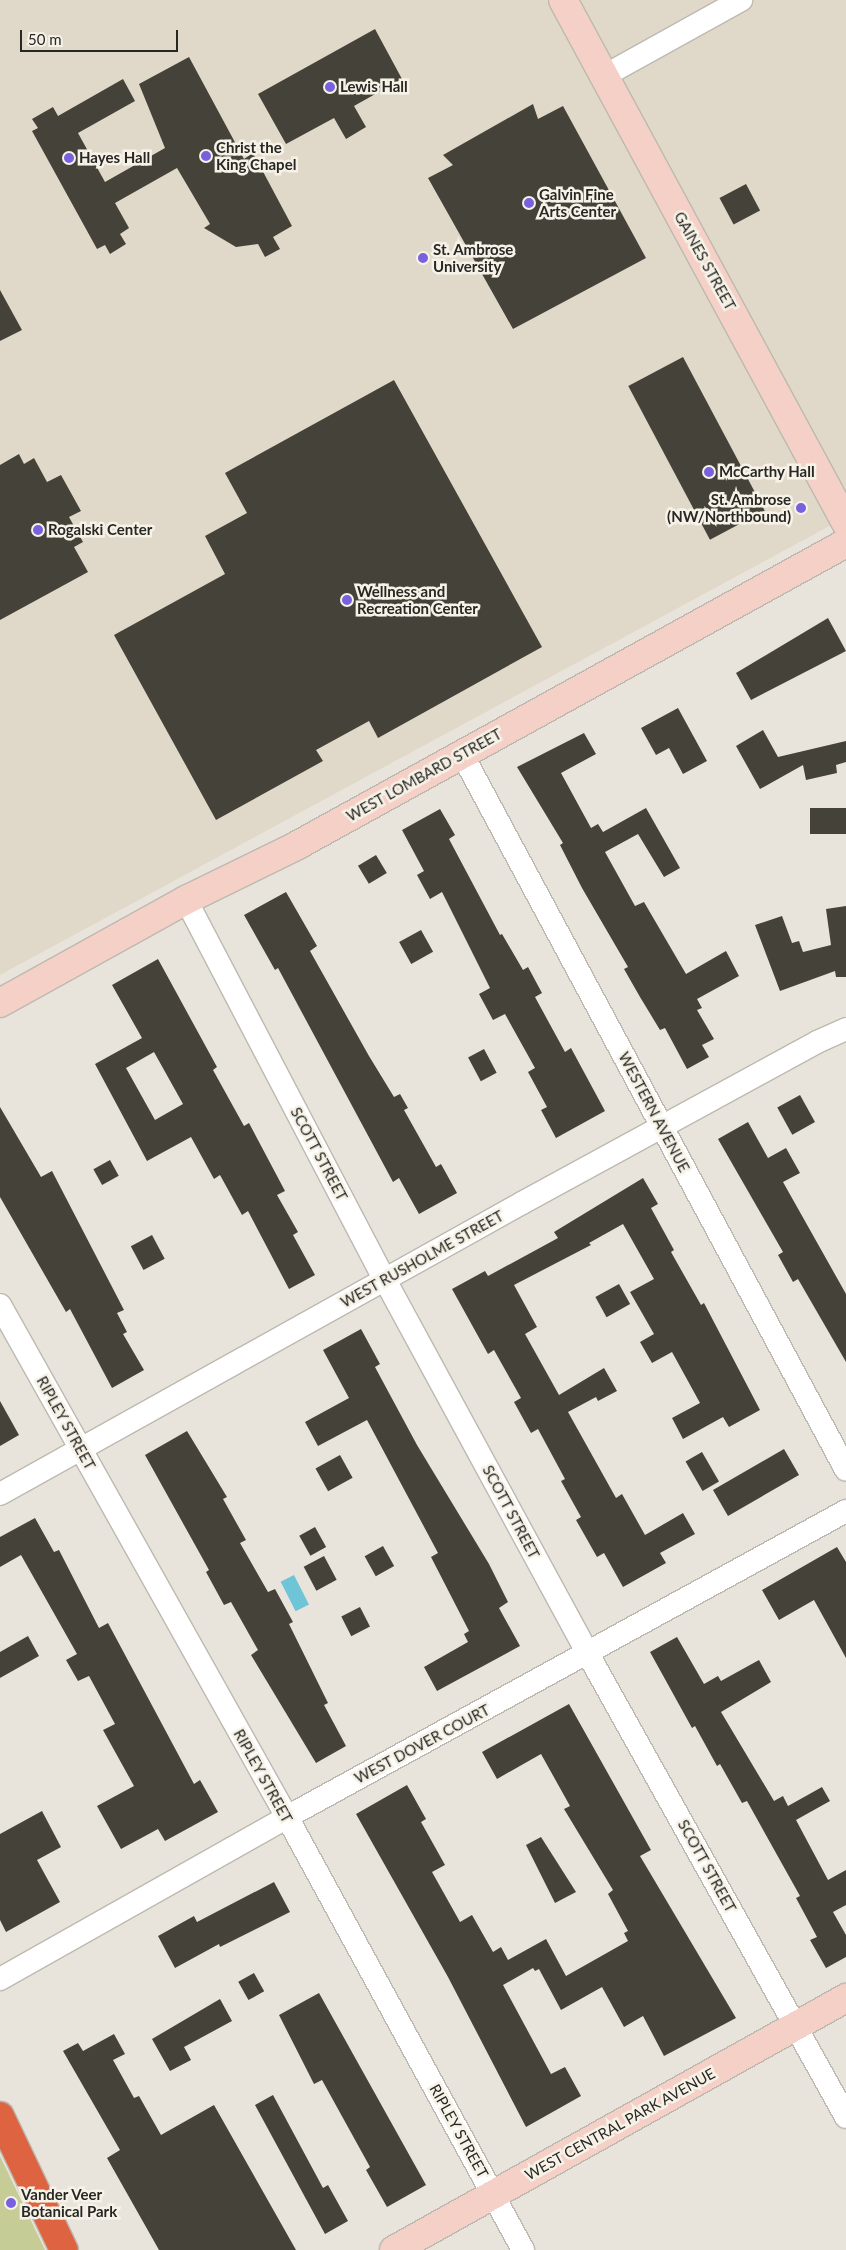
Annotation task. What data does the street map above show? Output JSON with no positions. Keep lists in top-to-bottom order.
{
  "streets": {
    "street": [
      "GAINES STREET",
      "WEST LOMBARD STREET",
      "WESTERN AVENUE",
      "SCOTT STREET",
      "WEST RUSHOLME STREET",
      "RIPLEY STREET",
      "WEST DOVER COURT",
      "WEST CENTRAL PARK AVENUE"
    ]
  },
  "crossings": [
    ["WEST LOMBARD STREET", "WESTERN AVENUE"],
    ["WEST LOMBARD STREET", "SCOTT STREET"],
    ["WESTERN AVENUE", "WEST RUSHOLME STREET"],
    ["SCOTT STREET", "WEST RUSHOLME STREET"],
    ["SCOTT STREET", "WEST DOVER COURT"],
    ["SCOTT STREET", "WEST CENTRAL PARK AVENUE"],
    ["WEST RUSHOLME STREET", "RIPLEY STREET"],
    ["RIPLEY STREET", "WEST DOVER COURT"],
    ["RIPLEY STREET", "WEST CENTRAL PARK AVENUE"]
  ],
  "places": [
    "Lewis Hall",
    "Christ the King Chapel",
    "Hayes Hall",
    "Galvin Fine Arts Center",
    "St. Ambrose University",
    "McCarthy Hall",
    "St. Ambrose (NW/Northbound)",
    "Rogalski Center",
    "Wellness and Recreation Center",
    "Vander Veer Botanical Park"
  ],
  "scale_bar": "50 m"
}
